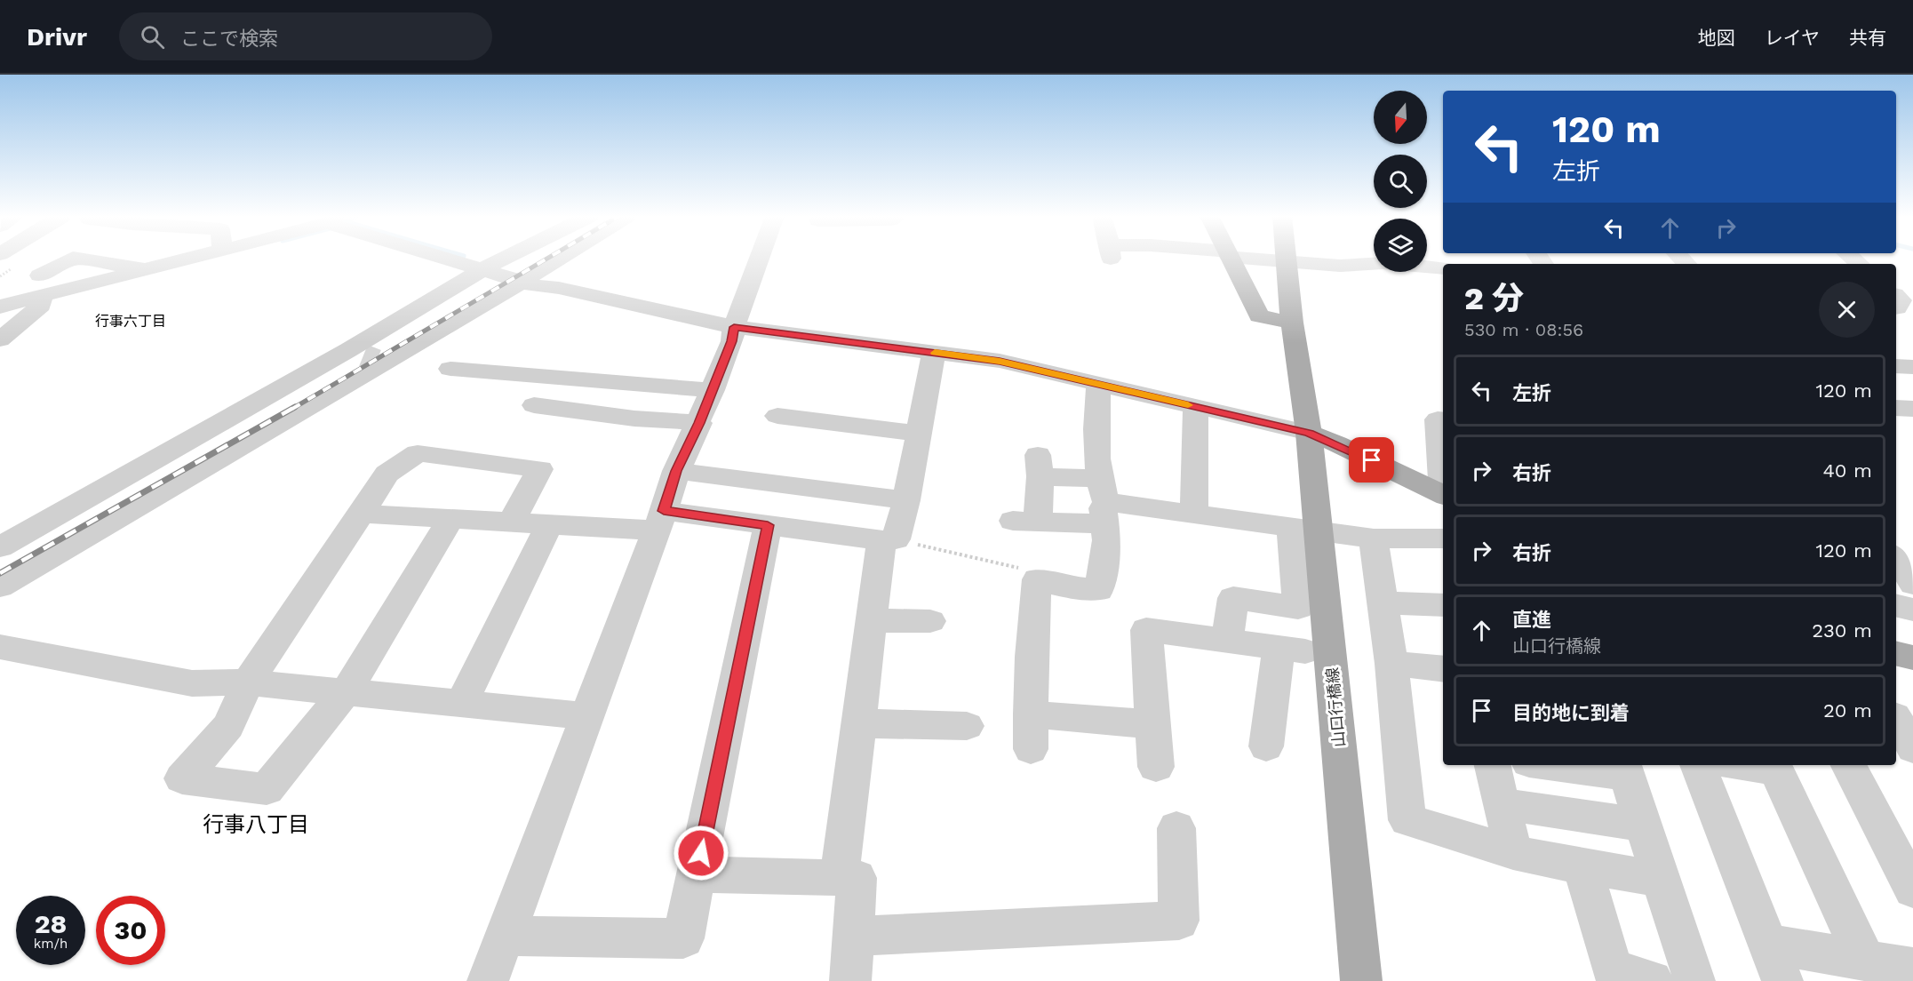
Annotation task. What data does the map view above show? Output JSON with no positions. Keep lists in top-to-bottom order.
{
  "streets": {
    "main road": ["山口行橋線"]
  },
  "districts": ["行事六丁目", "行事八丁目"],
  "north": "bottom",
  "page": {
    "header": "Drivr",
    "search": "ここで検索",
    "nav": ["地図", "レイヤ", "共有"],
    "turn": ["120 m", "左折"],
    "heading": ["2 分", "530 m · 08:56"],
    "list": [
      {
        "name": "左折",
        "value": "120 m"
      },
      {
        "name": "右折",
        "value": "40 m"
      },
      {
        "name": "右折",
        "value": "120 m"
      },
      {
        "name": "直進",
        "note": "山口行橋線",
        "value": "230 m"
      },
      {
        "name": "目的地に到着",
        "value": "20 m"
      }
    ],
    "speed": "28 km/h",
    "limit": "30"
  }
}
